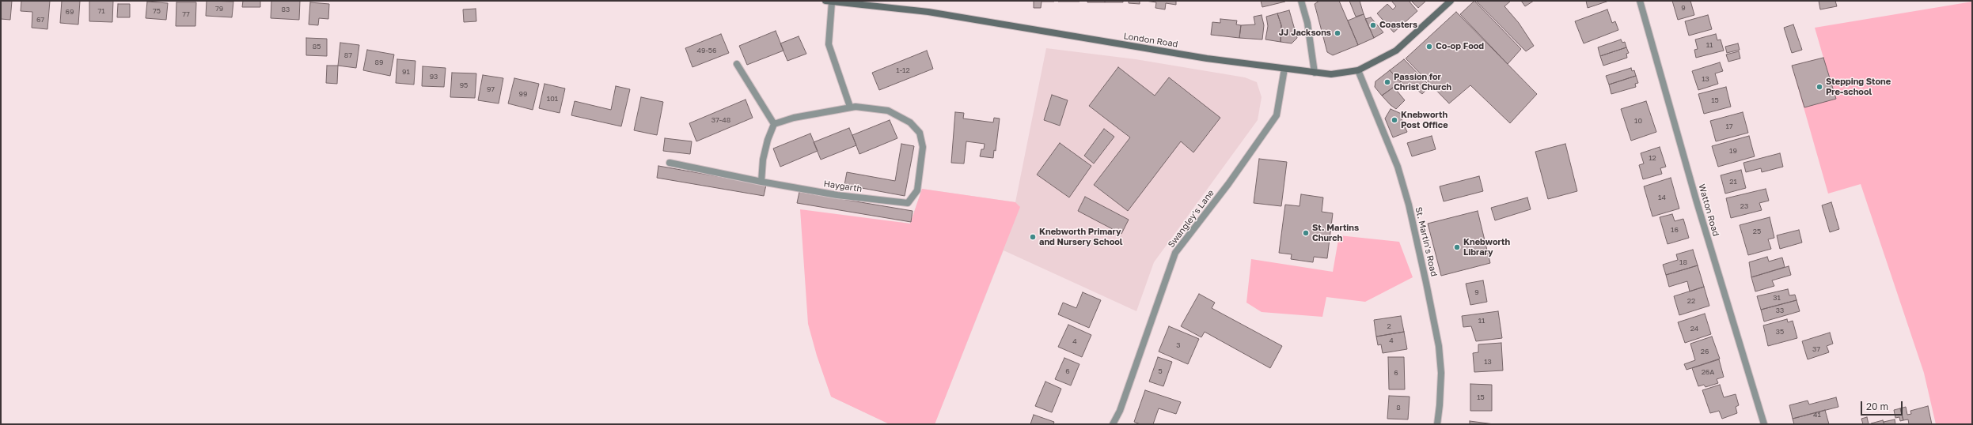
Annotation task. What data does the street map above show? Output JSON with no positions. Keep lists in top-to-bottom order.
{
  "streets": {
    "main road": ["London Road"],
    "street": [
      "Haygarth",
      "Watton Road",
      "Swangley's Lane",
      "St. Martin's Road"
    ]
  },
  "crossings": [
    ["London Road", "Swangley's Lane"],
    ["London Road", "St. Martin's Road"]
  ],
  "places": [
    "Coasters",
    "JJ Jacksons",
    "Co-op Food",
    "Passion for Christ Church",
    "Stepping Stone Pre-school",
    "Knebworth Post Office",
    "St. Martins Church",
    "Knebworth Primary and Nursery School",
    "Knebworth Library"
  ],
  "house_numbers": [
    "9",
    "79",
    "83",
    "71",
    "75",
    "69",
    "77",
    "67",
    "11",
    "85",
    "49-56",
    "87",
    "89",
    "1-12",
    "91",
    "93",
    "13",
    "95",
    "97",
    "99",
    "101",
    "15",
    "37-48",
    "10",
    "17",
    "19",
    "12",
    "21",
    "14",
    "23",
    "16",
    "25",
    "18",
    "9",
    "31",
    "22",
    "33",
    "11",
    "2",
    "24",
    "35",
    "4",
    "4",
    "3",
    "37",
    "26",
    "13",
    "6",
    "5",
    "26A",
    "6",
    "15",
    "8",
    "41"
  ],
  "scale_bar": "20 m"
}
